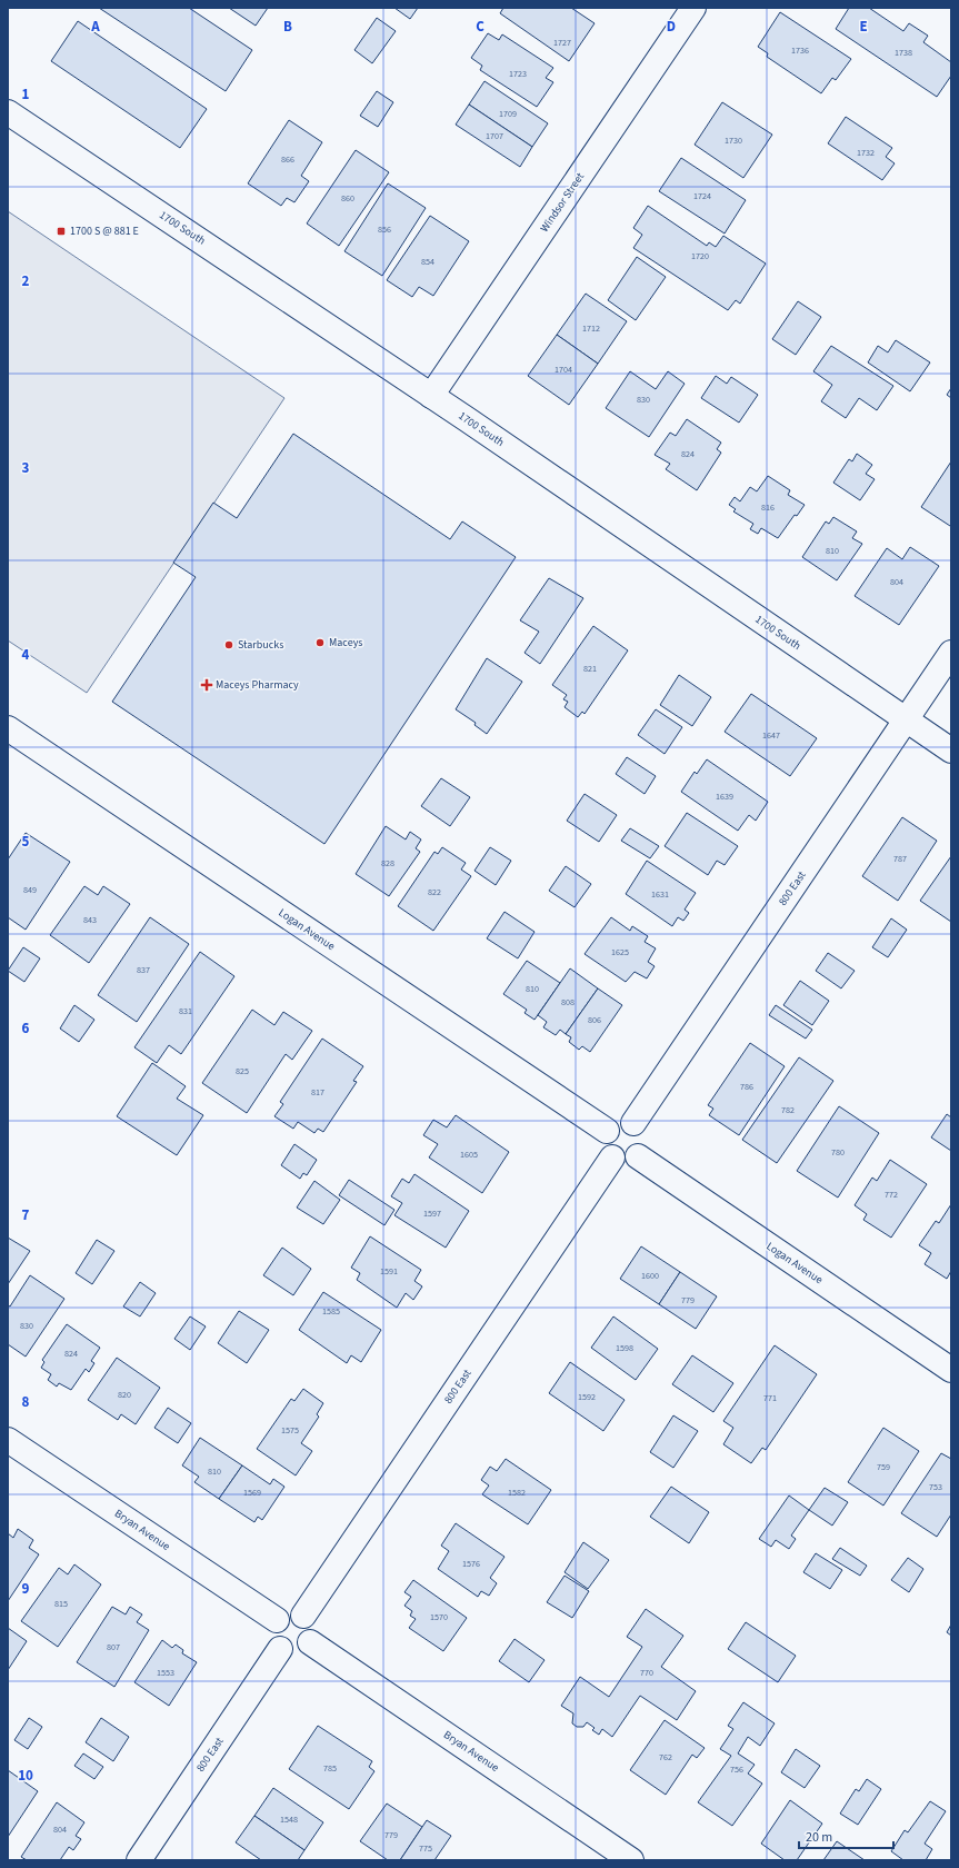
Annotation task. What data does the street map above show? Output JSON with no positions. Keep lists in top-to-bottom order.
{
  "streets": {
    "street": [
      "Windsor Street",
      "1700 South",
      "800 East",
      "Logan Avenue",
      "Bryan Avenue"
    ]
  },
  "crossings": [
    ["Windsor Street", "1700 South"],
    ["1700 South", "800 East"],
    ["800 East", "Logan Avenue"],
    ["800 East", "Bryan Avenue"]
  ],
  "places": {
    "transit": ["1700 S @ 881 E"],
    "other": ["Maceys", "Starbucks"],
    "health": ["Maceys Pharmacy"]
  },
  "house_numbers": [
    "1727",
    "1736",
    "1738",
    "1723",
    "1709",
    "1707",
    "1730",
    "1732",
    "866",
    "1724",
    "860",
    "856",
    "1720",
    "854",
    "1712",
    "1704",
    "830",
    "824",
    "816",
    "810",
    "804",
    "821",
    "1647",
    "1639",
    "787",
    "828",
    "849",
    "822",
    "1631",
    "843",
    "1625",
    "837",
    "810",
    "808",
    "831",
    "806",
    "825",
    "786",
    "817",
    "782",
    "780",
    "1605",
    "772",
    "1597",
    "1591",
    "1600",
    "779",
    "1585",
    "830",
    "1598",
    "824",
    "820",
    "1592",
    "771",
    "1575",
    "759",
    "810",
    "753",
    "1569",
    "1582",
    "1576",
    "815",
    "1570",
    "807",
    "1553",
    "770",
    "762",
    "785",
    "756",
    "1548",
    "804",
    "779",
    "775"
  ],
  "scale_bar": "20 m",
  "grid": {
    "columns": [
      "A",
      "B",
      "C",
      "D",
      "E"
    ],
    "rows": [
      "1",
      "2",
      "3",
      "4",
      "5",
      "6",
      "7",
      "8",
      "9",
      "10"
    ]
  }
}
